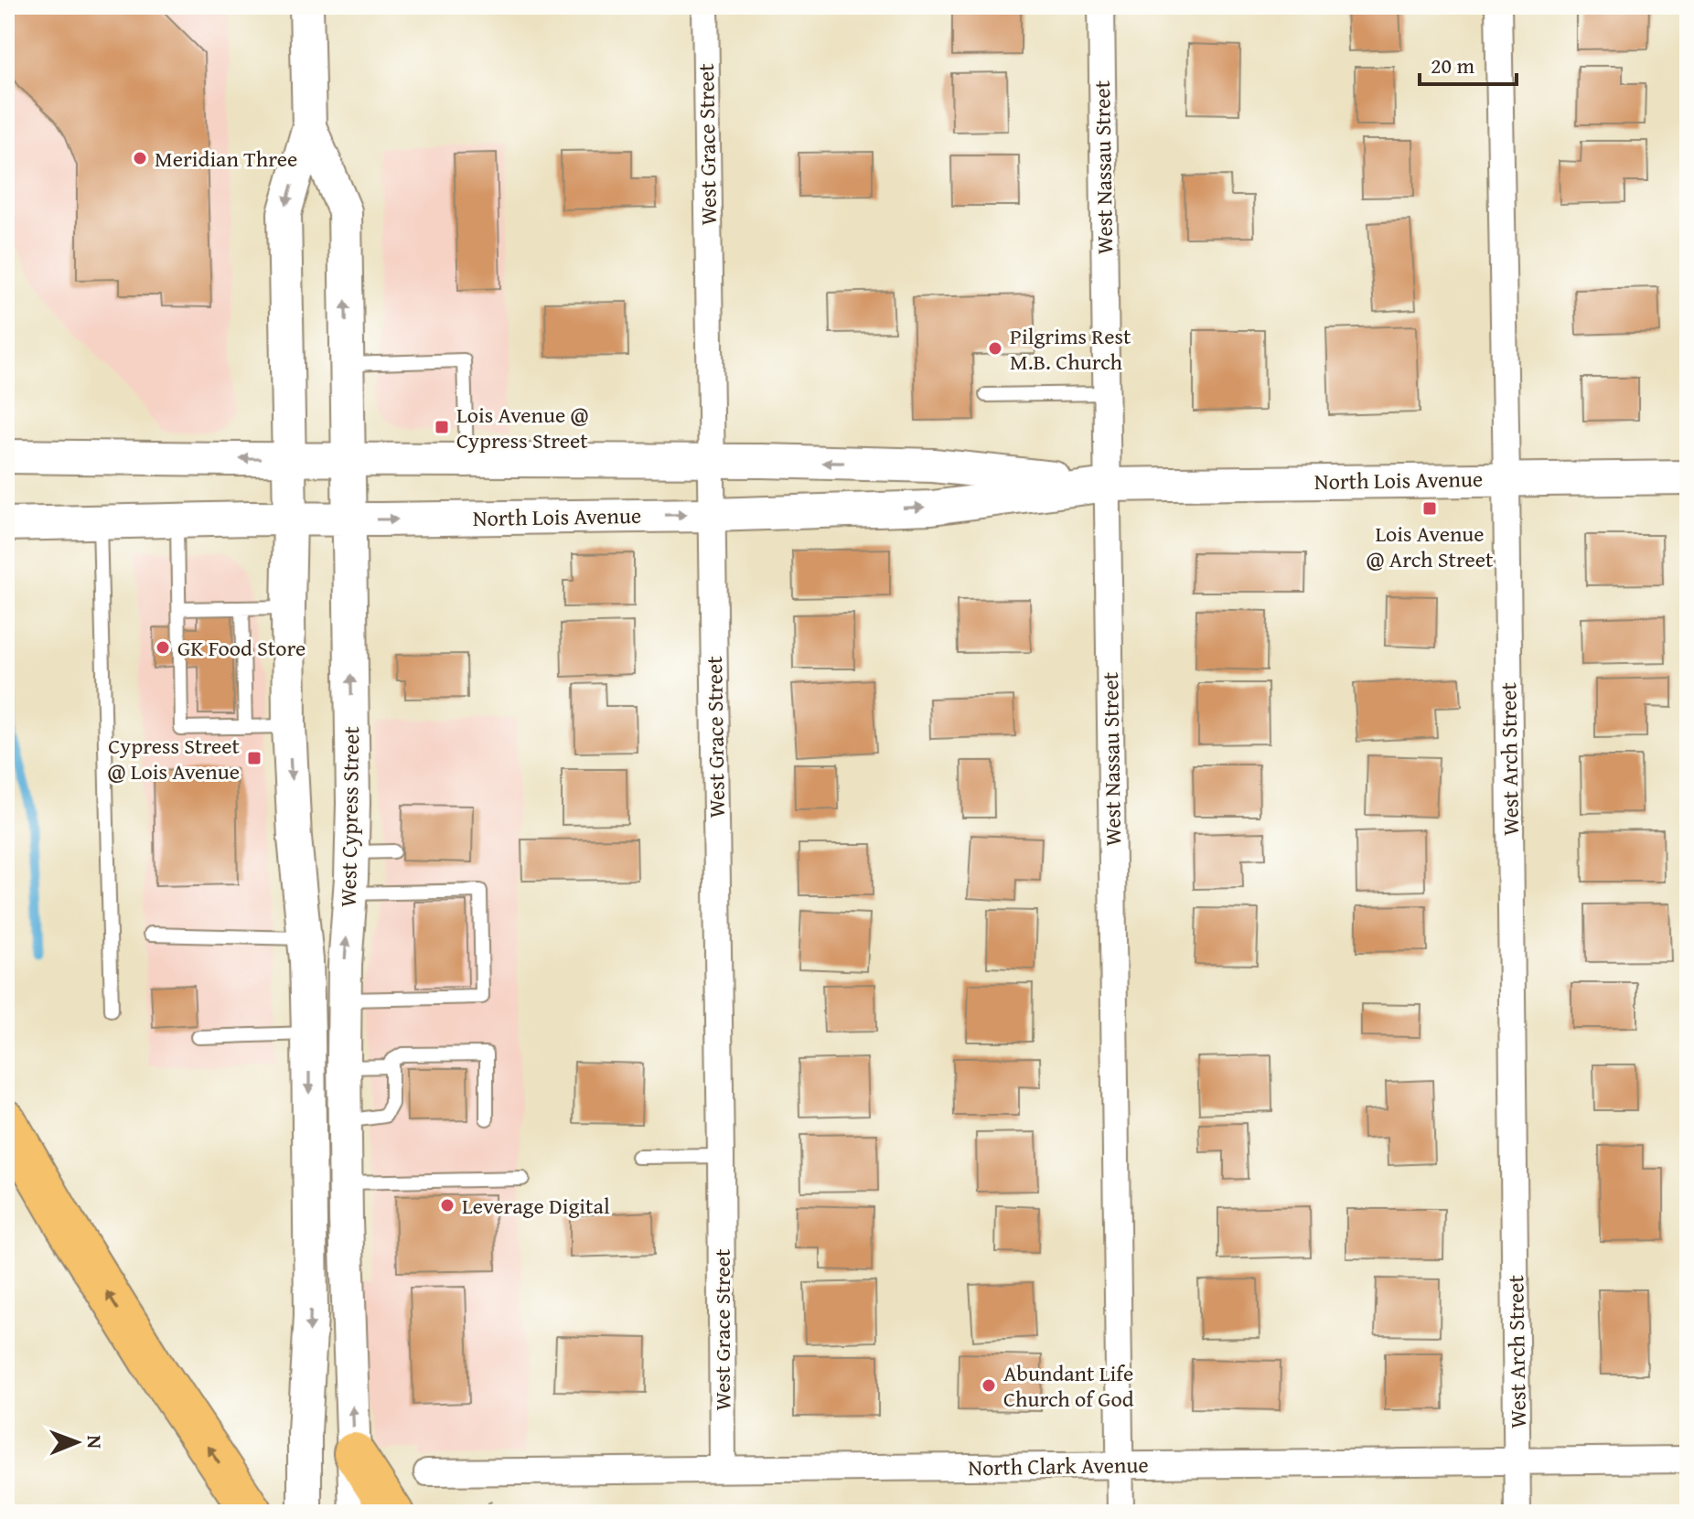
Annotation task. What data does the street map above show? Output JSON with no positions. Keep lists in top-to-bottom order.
{
  "streets": {
    "street": [
      "West Grace Street",
      "West Nassau Street",
      "North Lois Avenue",
      "West Arch Street",
      "West Cypress Street",
      "North Clark Avenue"
    ]
  },
  "crossings": [
    ["West Grace Street", "North Lois Avenue"],
    ["West Grace Street", "North Clark Avenue"],
    ["West Nassau Street", "North Lois Avenue"],
    ["West Nassau Street", "North Clark Avenue"],
    ["North Lois Avenue", "West Arch Street"],
    ["North Lois Avenue", "West Cypress Street"],
    ["West Arch Street", "North Clark Avenue"]
  ],
  "places": {
    "other": [
      "Meridian Three",
      "Pilgrims Rest M.B. Church",
      "GK Food Store",
      "Leverage Digital",
      "Abundant Life Church of God"
    ],
    "transit": ["Lois Avenue @ Cypress Street", "Lois Avenue @ Arch Street", "Cypress Street @ Lois Avenue"]
  },
  "scale_bar": "20 m",
  "north": "right"
}
